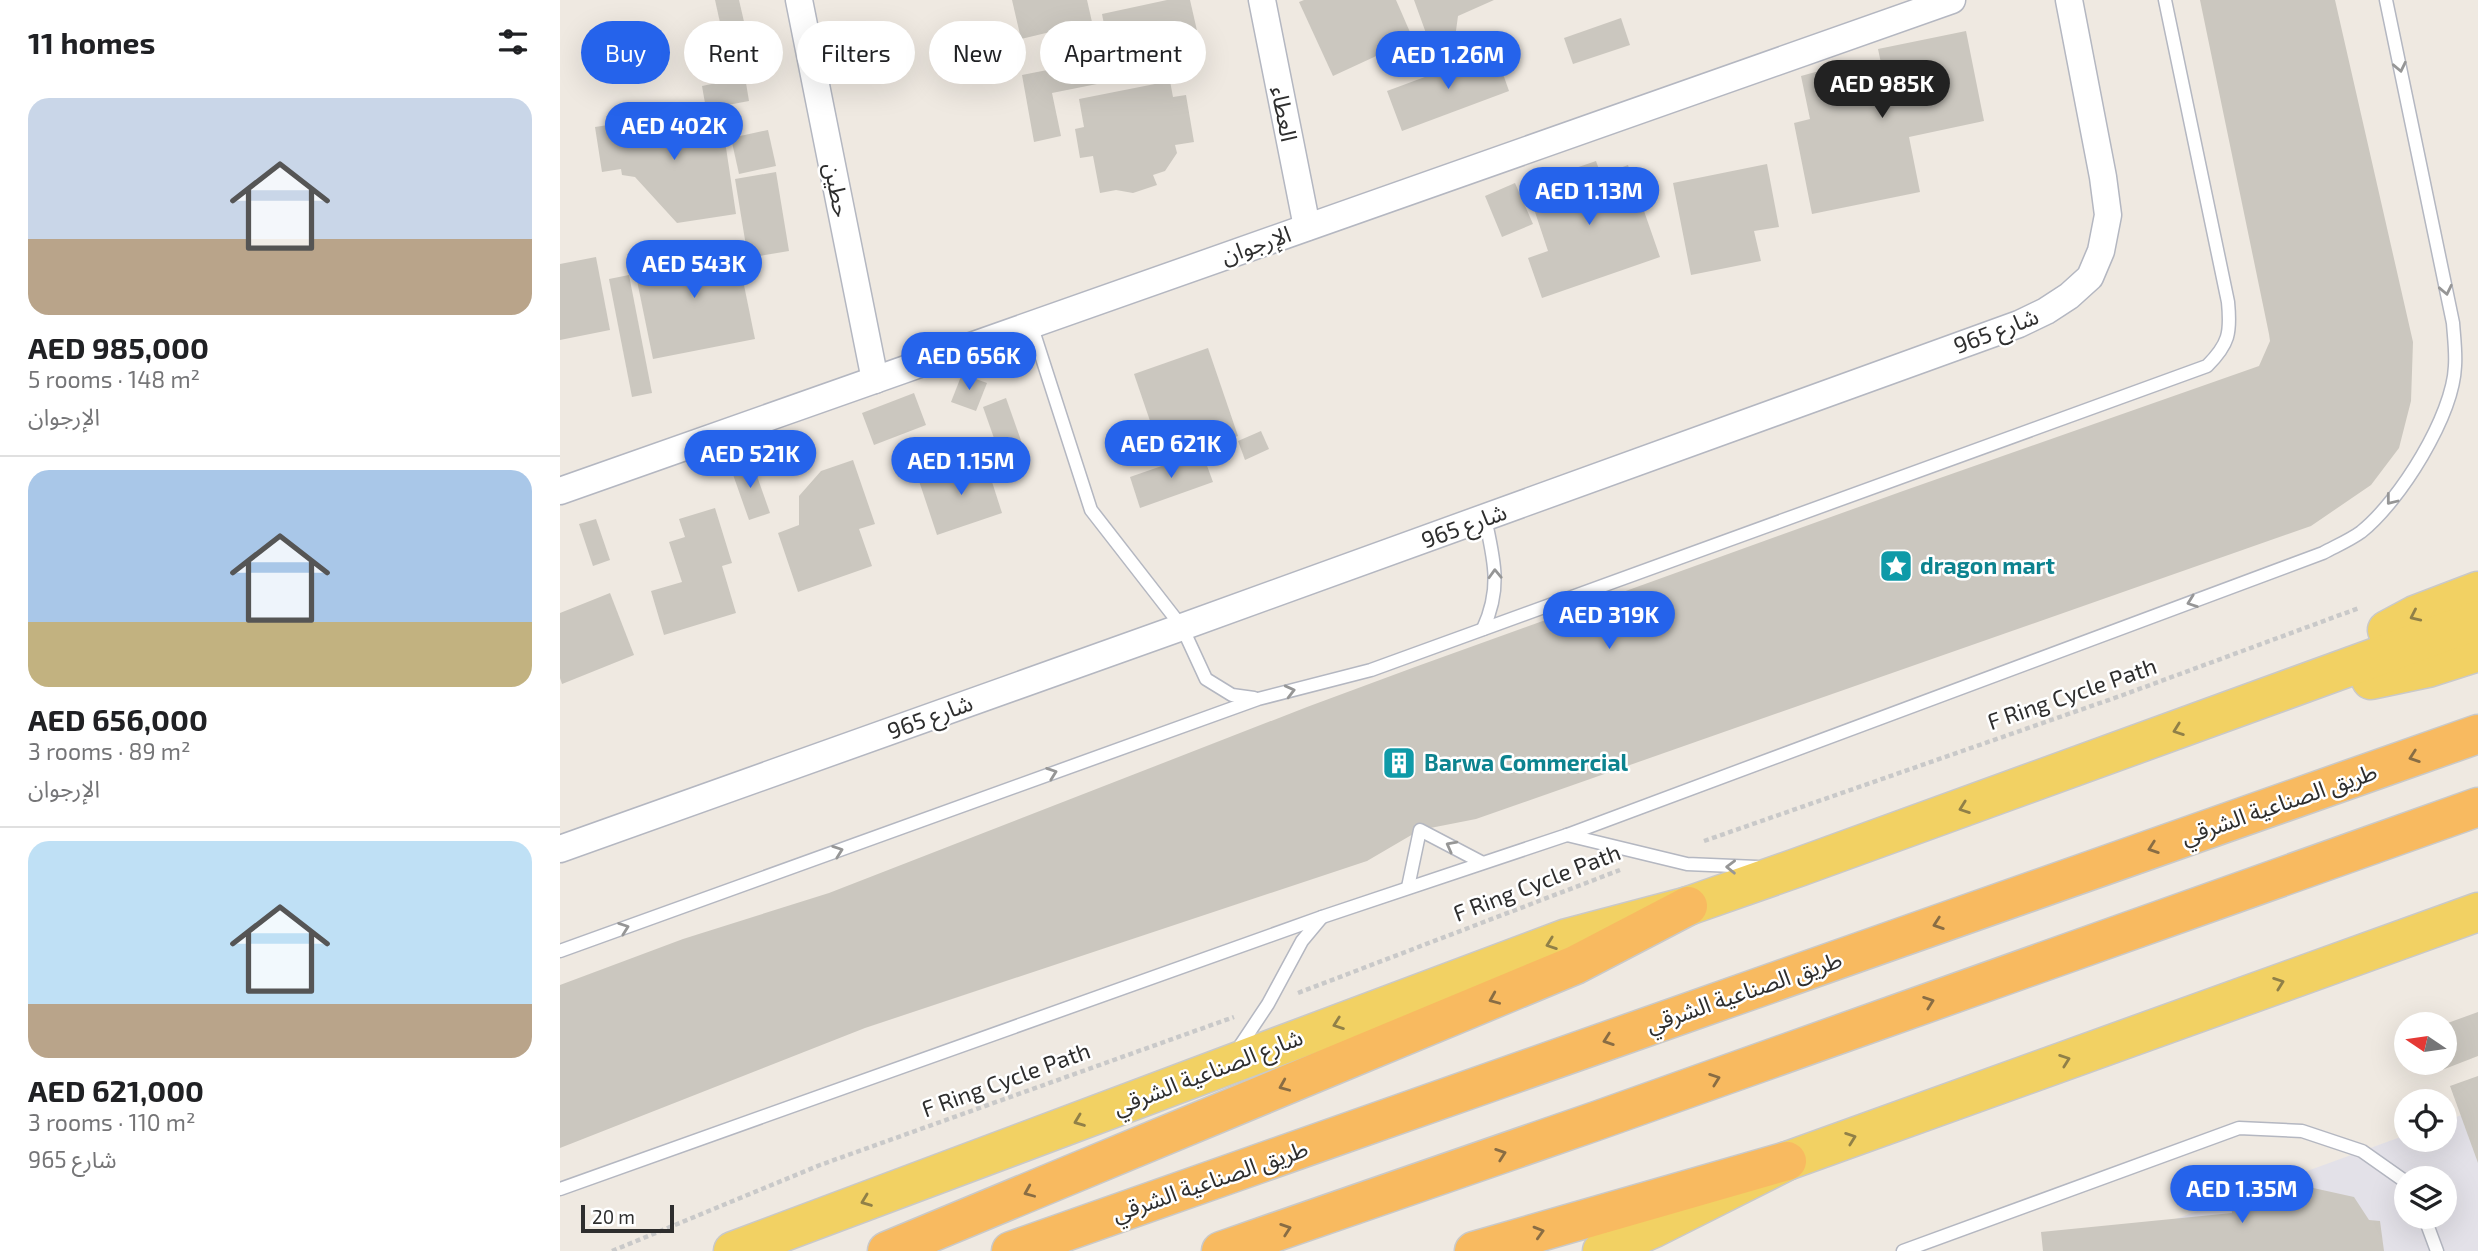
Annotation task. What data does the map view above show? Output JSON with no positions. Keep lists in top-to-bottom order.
{
  "streets": {
    "highway": ["طريق الصناعية الشرقي"],
    "main road": ["شارع الصناعية الشرقي"],
    "street": [
      "العطاء",
      "حطين",
      "الإرجوان",
      "شارع 965"
    ],
    "path": ["F Ring Cycle Path"]
  },
  "crossings": [
    ["العطاء", "الإرجوان"],
    ["حطين", "الإرجوان"]
  ],
  "one_way": ["شارع الصناعية الشرقي"],
  "places": {
    "place": ["dragon mart"],
    "building": ["Barwa Commercial"]
  },
  "scale_bar": "20 m",
  "north": "left",
  "page": {
    "heading": "11 homes",
    "chip": [
      "Buy",
      "Rent",
      "Filters",
      "New",
      "Apartment"
    ],
    "price": [
      "AED 1.26M",
      "AED 985K",
      "AED 402K",
      "AED 1.13M",
      "AED 543K",
      "AED 656K",
      "AED 621K",
      "AED 521K",
      "AED 1.15M",
      "AED 319K",
      "AED 1.35M"
    ],
    "list": [
      {
        "name": "AED 985,000",
        "note": "5 rooms · 148 m² · الإرجوان"
      },
      {
        "name": "AED 656,000",
        "note": "3 rooms · 89 m² · الإرجوان"
      },
      {
        "name": "AED 621,000",
        "note": "3 rooms · 110 m² · شارع 965"
      }
    ],
    "scale": "20 m"
  }
}
